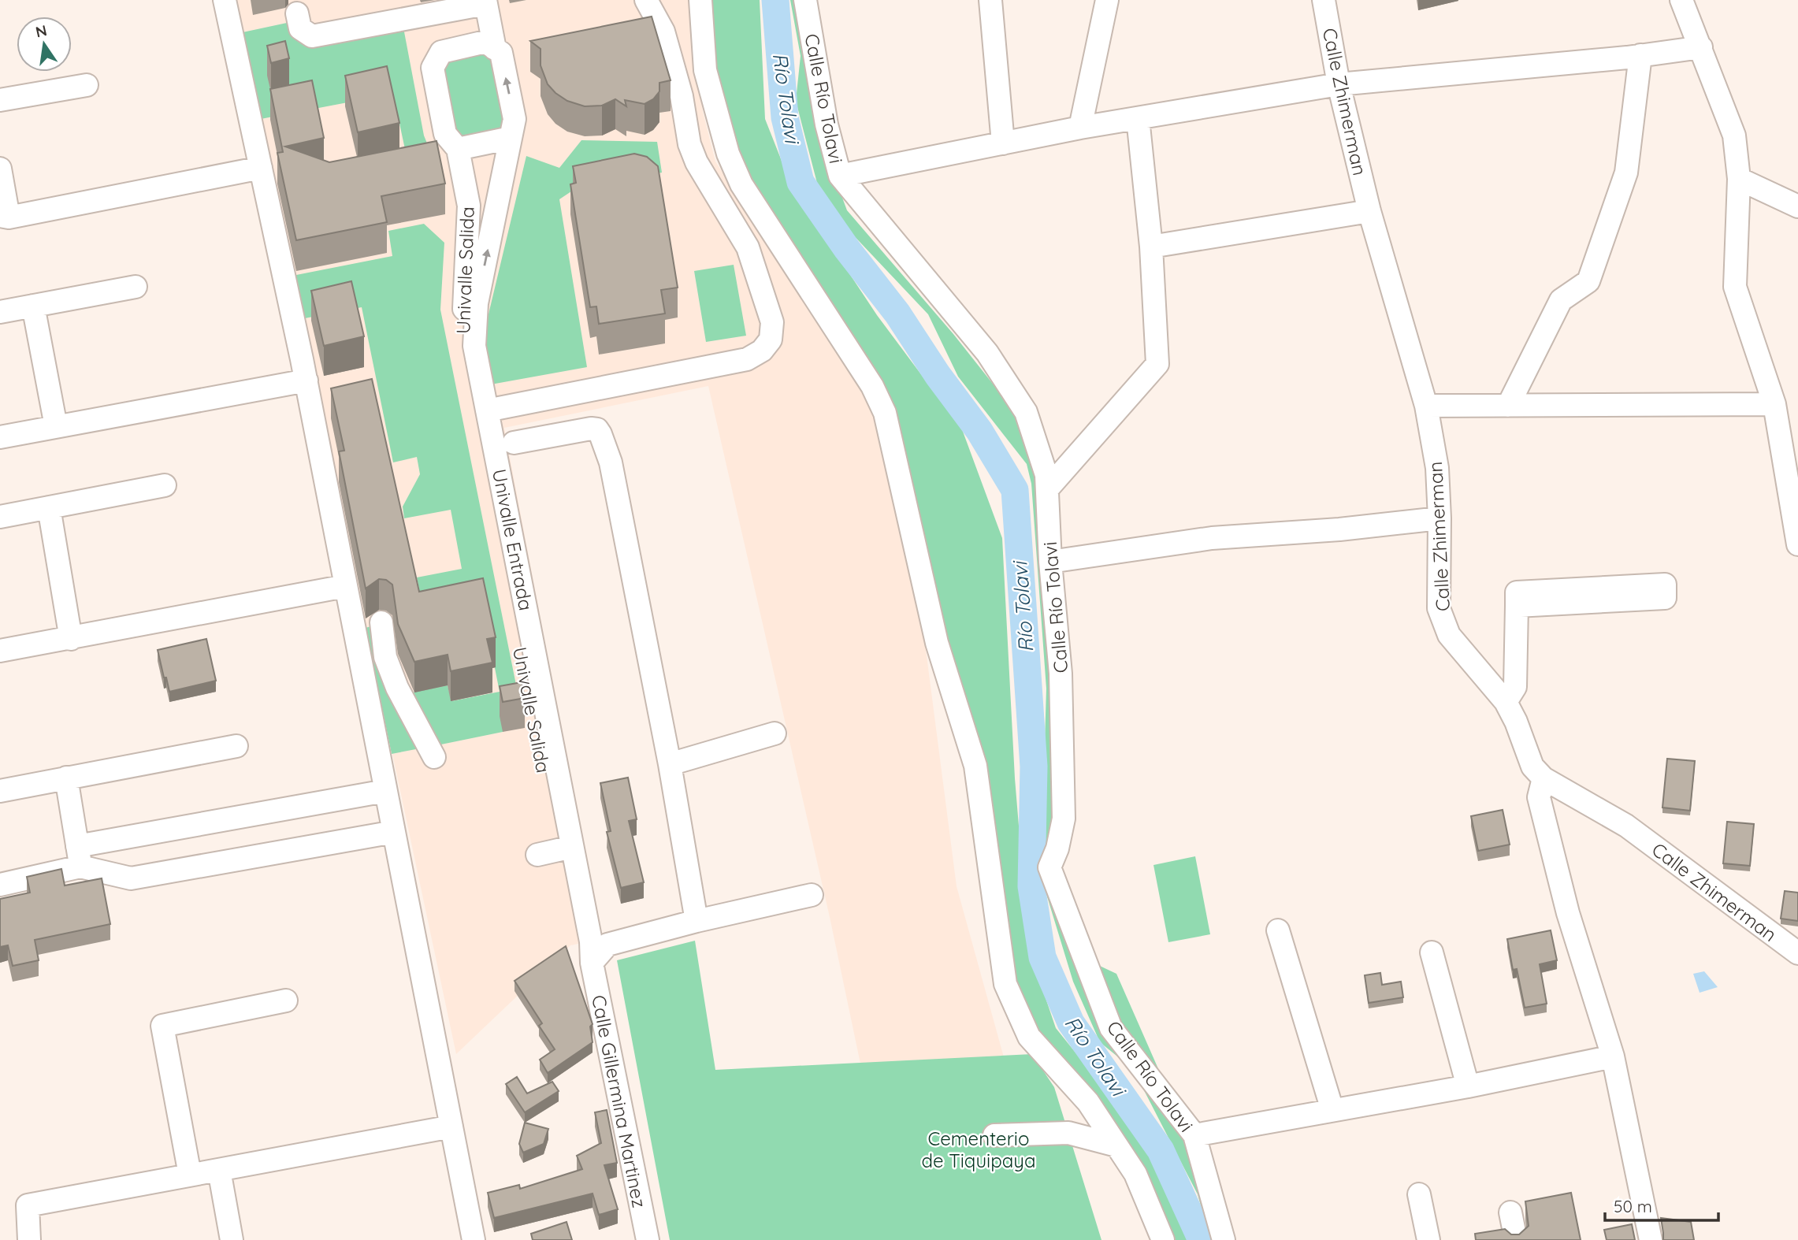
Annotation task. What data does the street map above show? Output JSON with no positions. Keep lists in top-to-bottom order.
{
  "streets": {
    "street": [
      "Calle Río Tolavi",
      "Calle Zhimerman",
      "Univalle Salida",
      "Univalle Entrada",
      "Calle Gillermina Martinez"
    ]
  },
  "crossings": [
    ["Univalle Salida", "Univalle Entrada"]
  ],
  "water": ["Río Tolavi"],
  "parks": ["Cementerio de Tiquipaya"],
  "scale_bar": "50 m",
  "north": "top"
}
